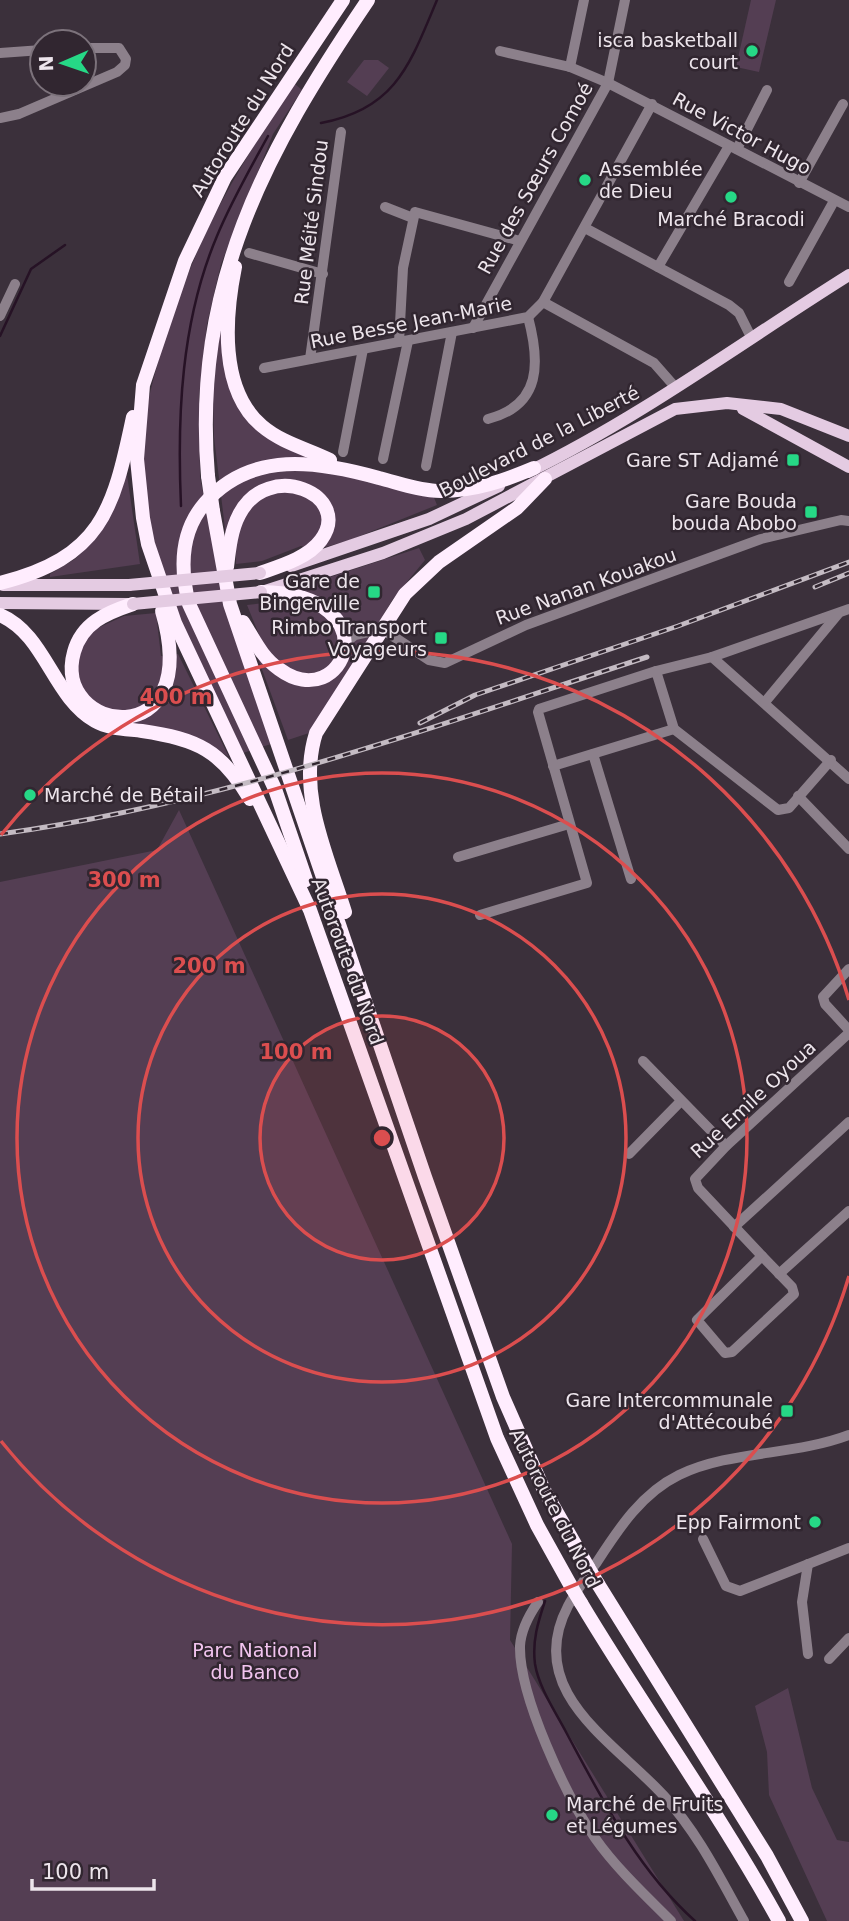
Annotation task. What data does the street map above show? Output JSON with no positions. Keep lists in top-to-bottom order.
{
  "streets": {
    "highway": ["Autoroute du Nord"],
    "main road": ["Boulevard de la Liberté"],
    "street": [
      "Rue Victor Hugo",
      "Rue des Sœurs Comoé",
      "Rue Méité Sindou",
      "Rue Besse Jean-Marie",
      "Rue Nanan Kouakou",
      "Rue Emile Oyoua"
    ]
  },
  "crossings": [
    ["Rue Victor Hugo", "Rue des Sœurs Comoé"],
    ["Rue Victor Hugo", "Rue Besse Jean-Marie"],
    ["Rue des Sœurs Comoé", "Rue Besse Jean-Marie"],
    ["Rue Méité Sindou", "Rue Besse Jean-Marie"]
  ],
  "parks": ["Parc National du Banco"],
  "places": {
    "other": [
      "isca basketball court",
      "Assemblée de Dieu",
      "Marché Bracodi",
      "Marché de Bétail",
      "Epp Fairmont",
      "Marché de Fruits et Légumes"
    ],
    "transit": [
      "Gare ST Adjamé",
      "Gare Bouda bouda Abobo",
      "Gare de Bingerville",
      "Rimbo Transport Voyageurs",
      "Gare Intercommunale d'Attécoubé"
    ]
  },
  "scale_bar": "100 m",
  "north": "left",
  "rings": [
    "400 m",
    "300 m",
    "200 m",
    "100 m"
  ]
}
